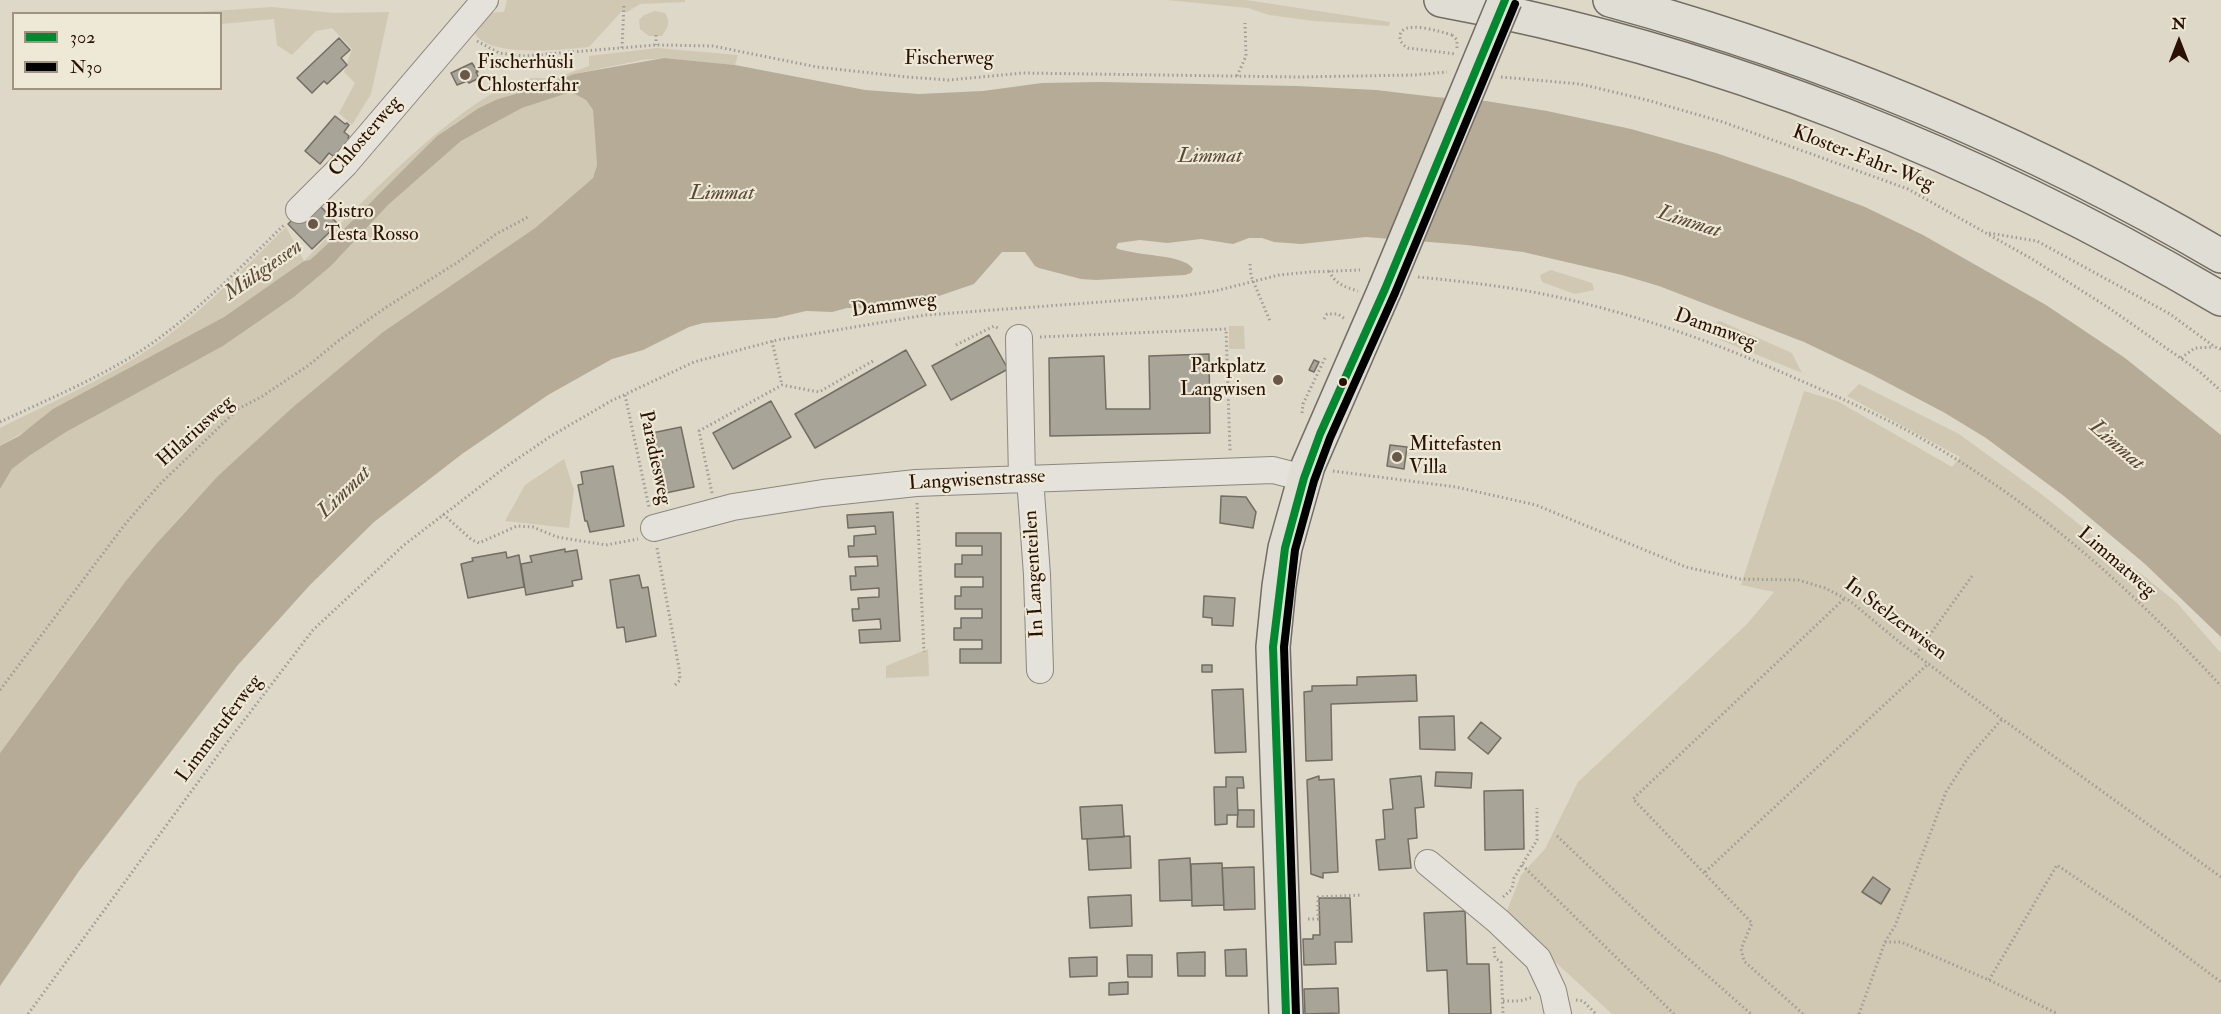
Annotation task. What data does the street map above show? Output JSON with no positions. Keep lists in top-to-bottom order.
{
  "streets": {
    "street": ["Chlosterweg", "Langwisenstrasse", "In Langenteilen"],
    "path": [
      "Fischerweg",
      "Kloster-Fahr-Weg",
      "Dammweg",
      "Hilariusweg",
      "Paradiesweg",
      "Limmatweg",
      "In Stelzerwisen",
      "Limmatuferweg"
    ]
  },
  "crossings": [
    ["Fischerweg", "Chlosterweg"],
    ["Dammweg", "Paradiesweg"],
    ["Dammweg", "Limmatweg"],
    ["Dammweg", "Limmatuferweg"],
    ["Paradiesweg", "Langwisenstrasse"],
    ["Langwisenstrasse", "In Langenteilen"],
    ["Langwisenstrasse", "In Stelzerwisen"]
  ],
  "water": ["Limmat", "Müligiessen"],
  "places": [
    "Fischerhüsli Chlosterfahr",
    "Bistro Testa Rosso",
    "Parkplatz Langwisen",
    "Mittefasten Villa"
  ],
  "lines": ["transit line 302", "transit line N30"],
  "legend": ["302", "N30"],
  "north": "top"
}
